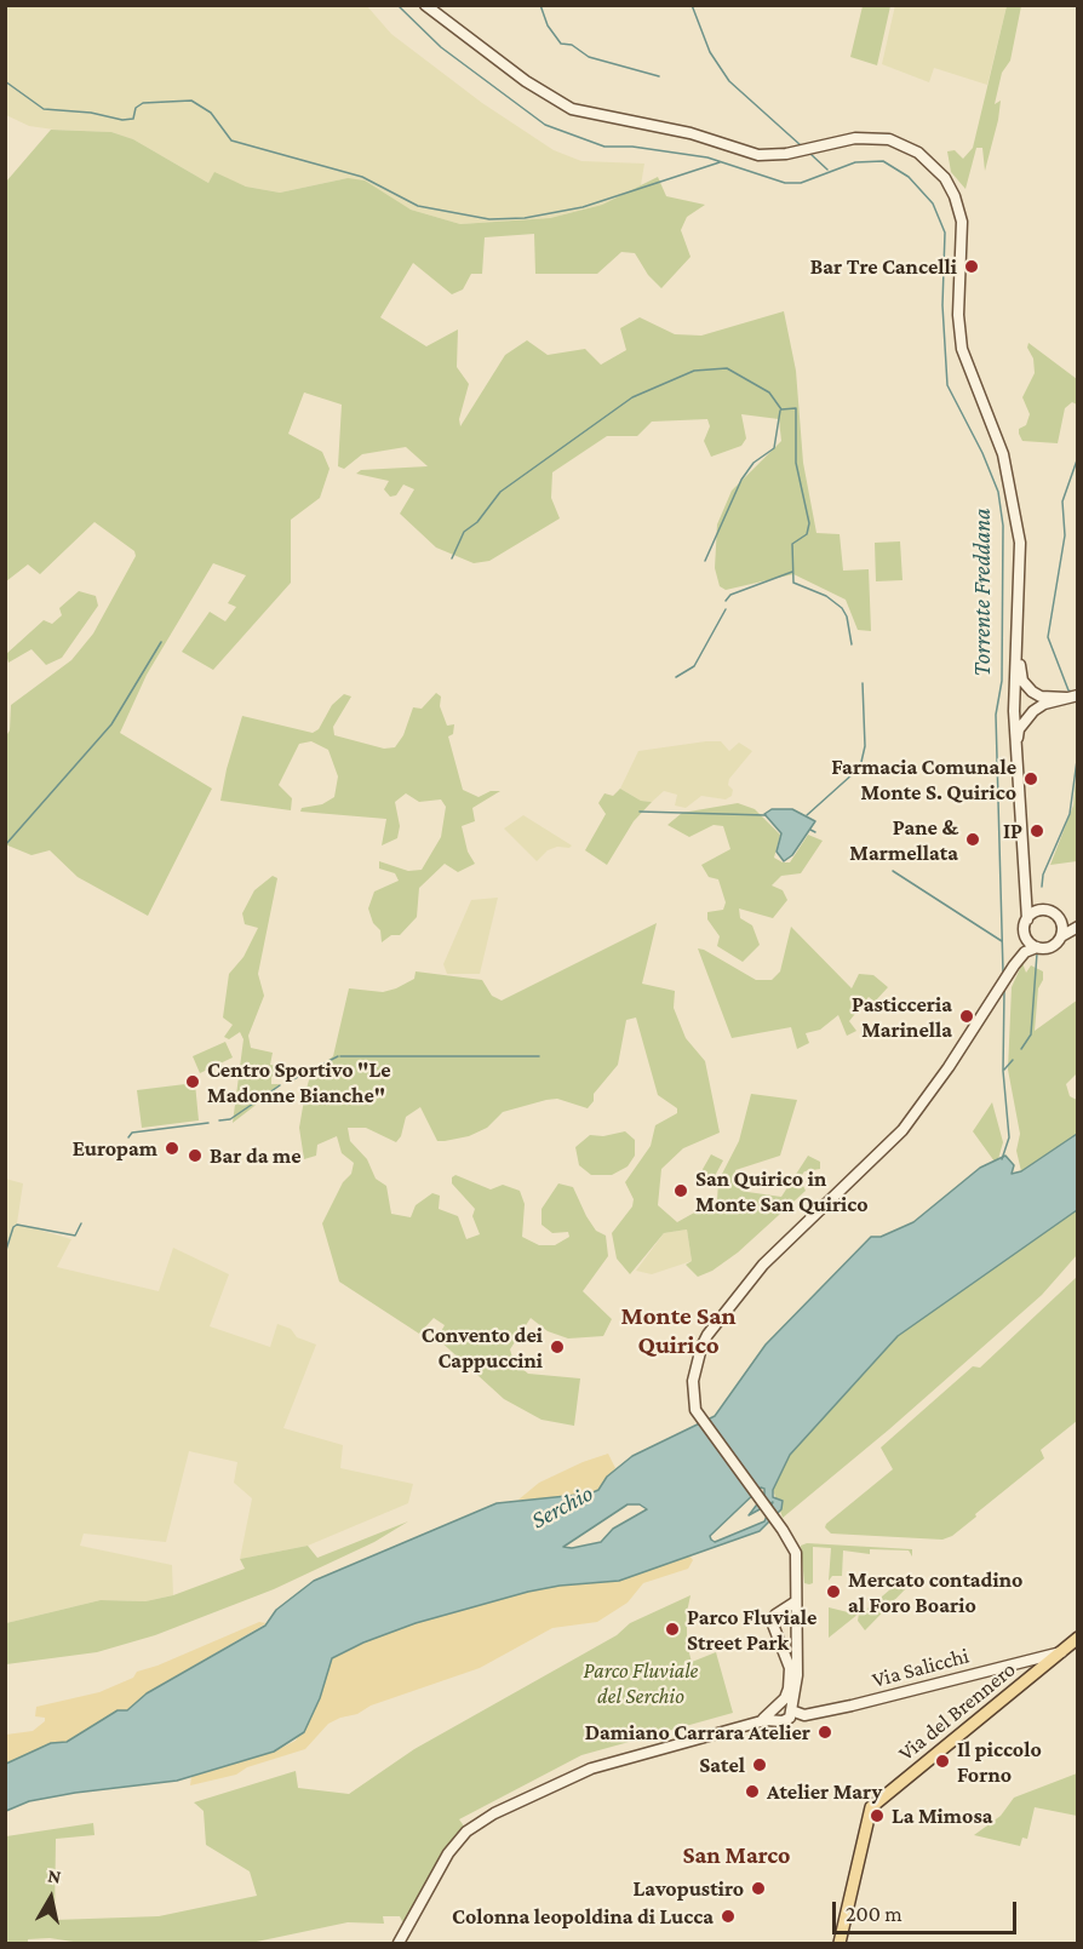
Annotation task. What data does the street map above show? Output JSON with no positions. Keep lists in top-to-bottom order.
{
  "streets": {
    "main road": ["Via Salicchi", "Via del Brennero"]
  },
  "crossings": [
    ["Via Salicchi", "Via del Brennero"]
  ],
  "districts": ["Monte San Quirico", "San Marco"],
  "water": ["Torrente Freddana", "Serchio"],
  "parks": ["Parco Fluviale del Serchio"],
  "places": [
    "Bar Tre Cancelli",
    "Farmacia Comunale Monte S. Quirico",
    "IP",
    "Pane & Marmellata",
    "Pasticceria Marinella",
    "Centro Sportivo \"Le Madonne Bianche\"",
    "Europam",
    "Bar da me",
    "San Quirico in Monte San Quirico",
    "Convento dei Cappuccini",
    "Mercato contadino al Foro Boario",
    "Parco Fluviale Street Park",
    "Damiano Carrara Atelier",
    "Il piccolo Forno",
    "Satel",
    "Atelier Mary",
    "La Mimosa",
    "Lavopustiro",
    "Colonna leopoldina di Lucca"
  ],
  "scale_bar": "200 m",
  "north": "top"
}
